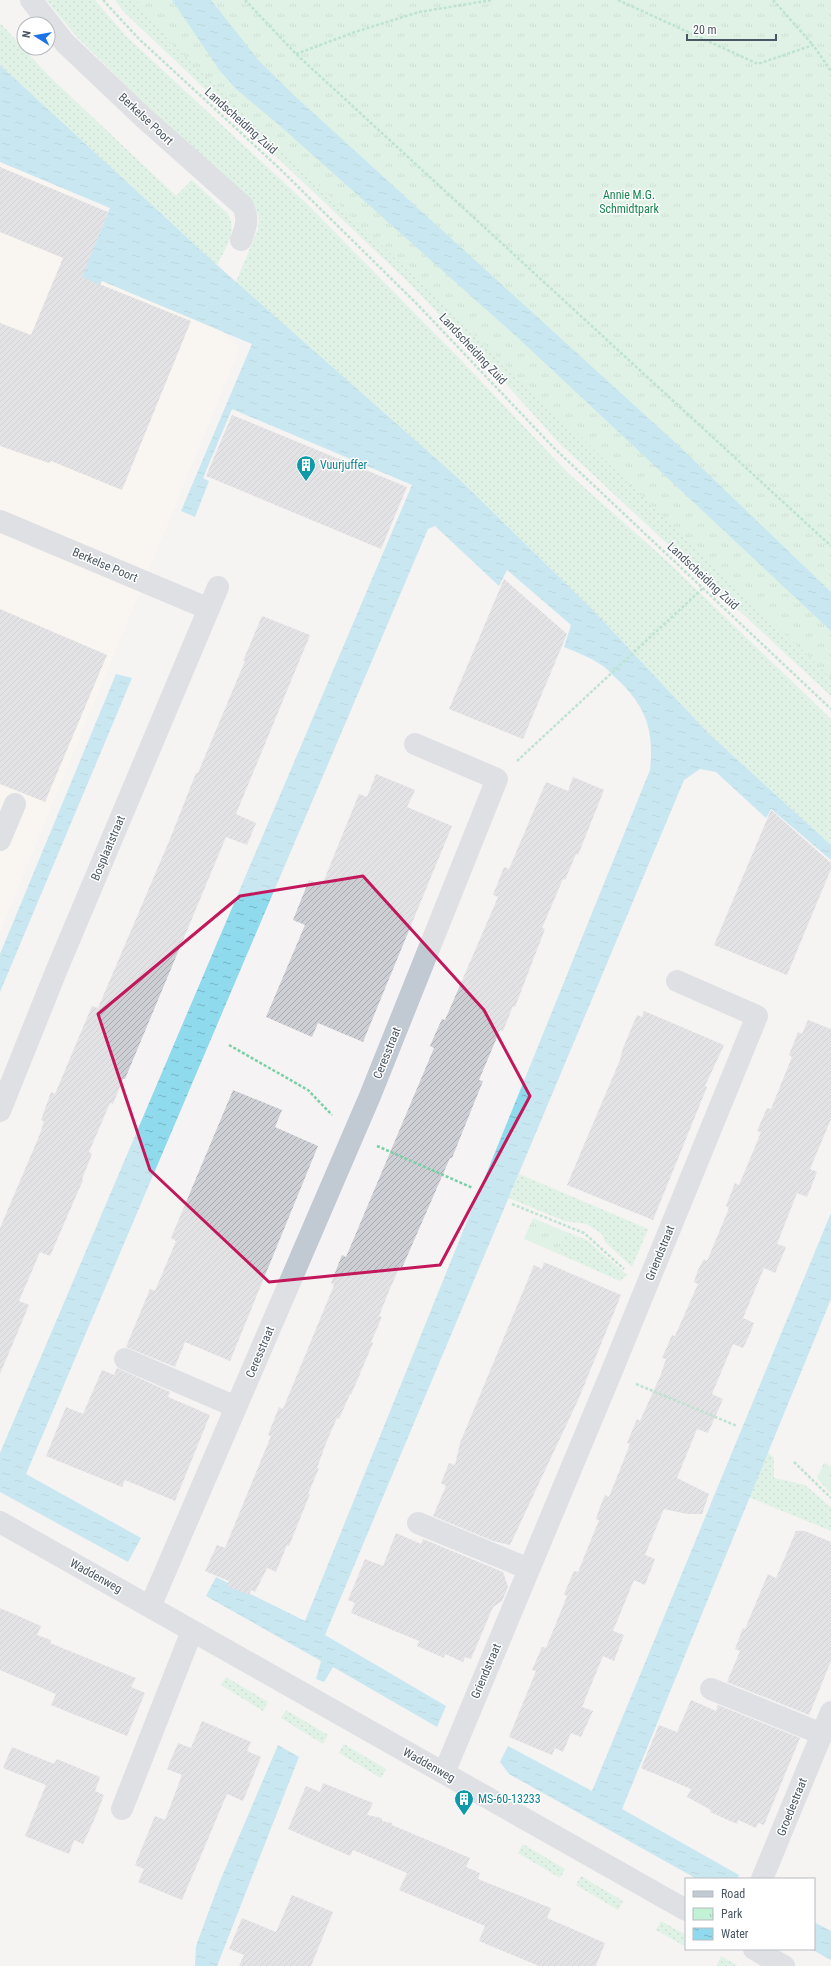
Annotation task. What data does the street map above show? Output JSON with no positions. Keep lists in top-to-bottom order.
{
  "streets": {
    "street": [
      "Berkelse Poort",
      "Bosplaatstraat",
      "Ceresstraat",
      "Griendstraat",
      "Waddenweg",
      "Groedestraat"
    ],
    "path": ["Landscheiding Zuid"]
  },
  "crossings": [
    ["Berkelse Poort", "Bosplaatstraat"],
    ["Ceresstraat", "Waddenweg"],
    ["Griendstraat", "Waddenweg"]
  ],
  "parks": ["Annie M.G. Schmidtpark"],
  "places": {
    "building": ["Vuurjuffer", "MS-60-13233"]
  },
  "legend": ["Road", "Park", "Water"],
  "scale_bar": "20 m",
  "north": "left"
}
